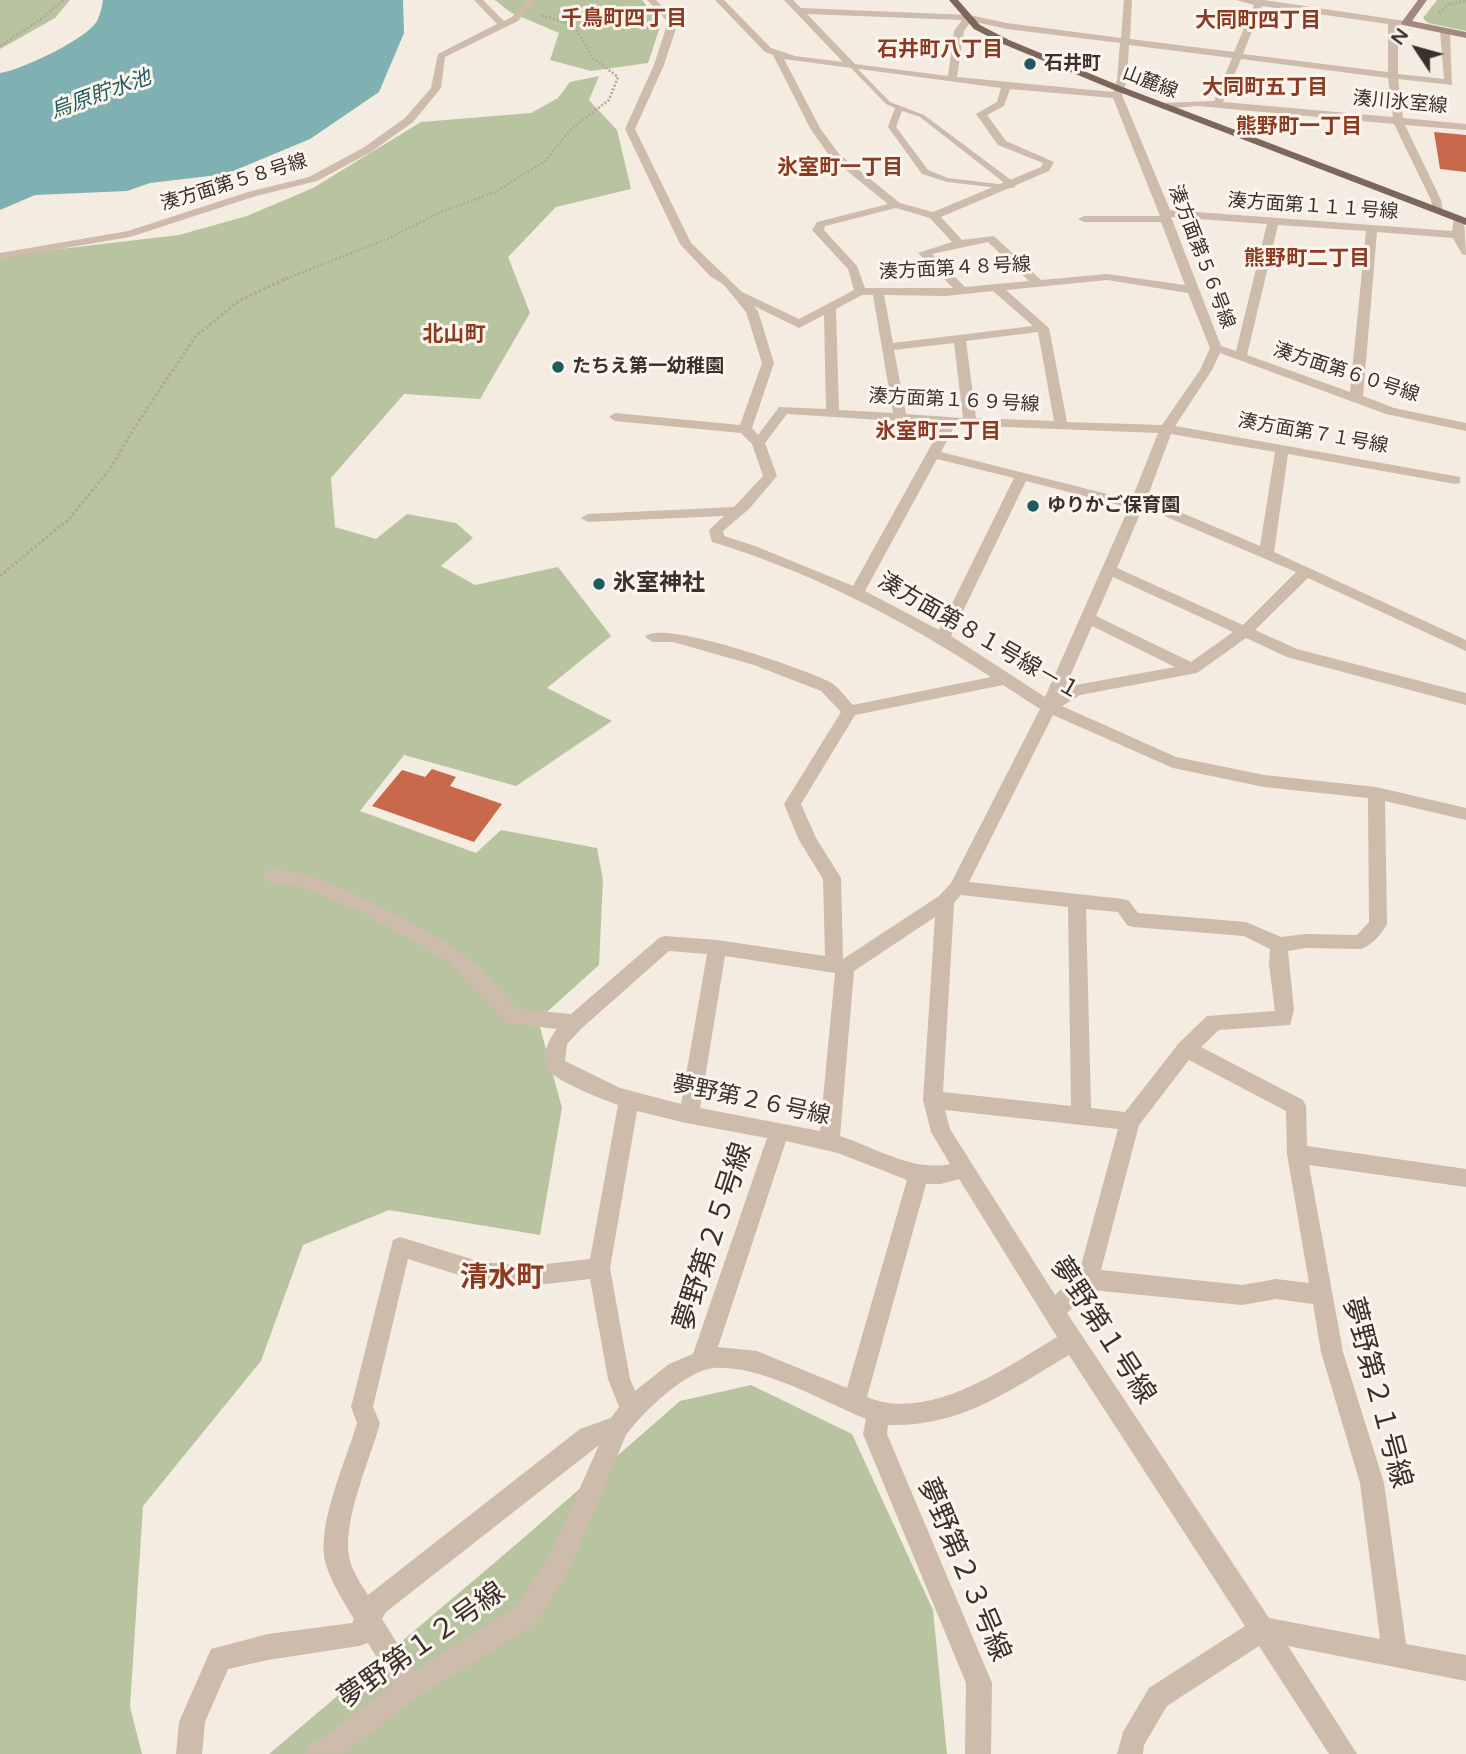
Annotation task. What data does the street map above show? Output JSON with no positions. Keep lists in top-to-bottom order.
{
  "streets": {
    "main road": ["山麓線"],
    "street": [
      "湊川氷室線",
      "湊方面第５８号線",
      "湊方面第１１１号線",
      "湊方面第５６号線",
      "湊方面第４８号線",
      "湊方面第６０号線",
      "湊方面第１６９号線",
      "湊方面第７１号線",
      "湊方面第８１号線－１",
      "夢野第２６号線",
      "夢野第２５号線",
      "夢野第１号線",
      "夢野第２１号線",
      "夢野第２３号線",
      "夢野第１２号線"
    ]
  },
  "crossings": [
    ["山麓線", "湊川氷室線"],
    ["山麓線", "湊方面第５６号線"],
    ["湊方面第１１１号線", "湊方面第５６号線"],
    ["湊方面第５６号線", "湊方面第４８号線"],
    ["湊方面第５６号線", "湊方面第６０号線"],
    ["湊方面第５６号線", "湊方面第１６９号線"],
    ["湊方面第５６号線", "湊方面第７１号線"],
    ["湊方面第５６号線", "湊方面第８１号線－１"],
    ["湊方面第５６号線", "夢野第１号線"],
    ["湊方面第１６９号線", "湊方面第７１号線"],
    ["夢野第２６号線", "夢野第２５号線"],
    ["夢野第２６号線", "夢野第１号線"],
    ["夢野第２５号線", "夢野第１２号線"],
    ["夢野第１号線", "夢野第１２号線"],
    ["夢野第２３号線", "夢野第１２号線"]
  ],
  "districts": [
    "千鳥町四丁目",
    "大同町四丁目",
    "石井町八丁目",
    "大同町五丁目",
    "熊野町一丁目",
    "氷室町一丁目",
    "熊野町二丁目",
    "北山町",
    "氷室町二丁目",
    "清水町"
  ],
  "water": ["烏原貯水池"],
  "places": [
    "石井町",
    "たちえ第一幼稚園",
    "ゆりかご保育園",
    "氷室神社"
  ],
  "north": "top left"
}
